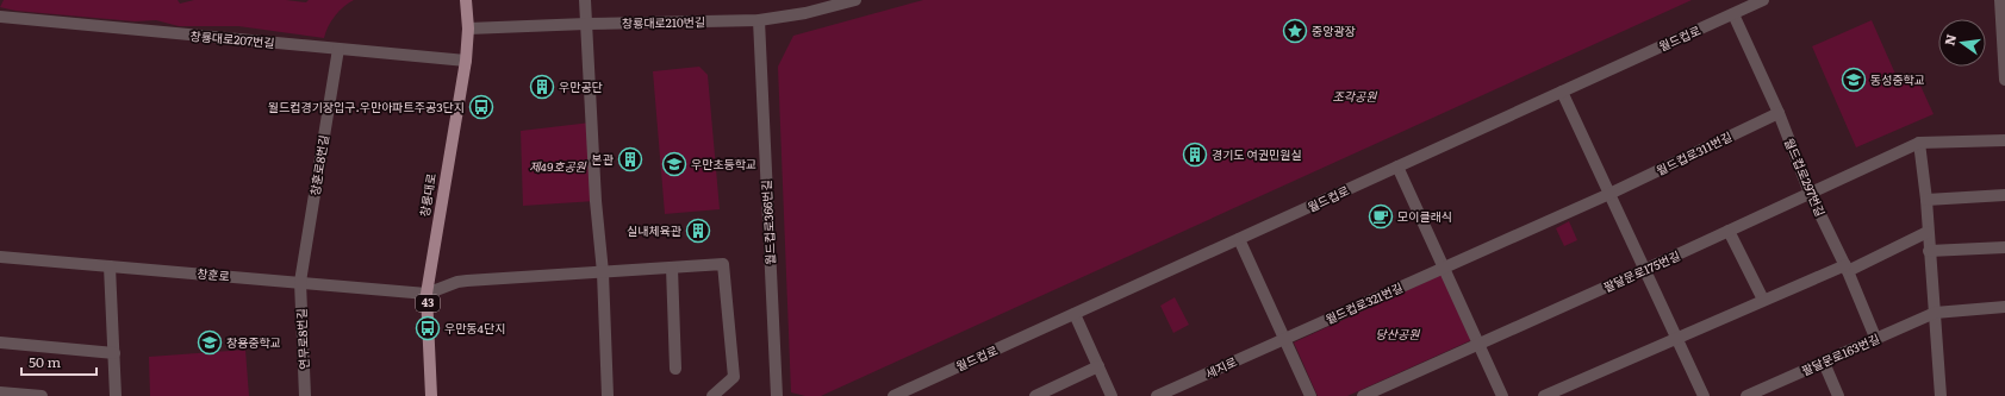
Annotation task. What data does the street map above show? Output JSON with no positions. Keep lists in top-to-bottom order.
{
  "streets": {
    "main road": ["창룡대로", "43"],
    "street": [
      "창룡대로210번길",
      "월드컵로",
      "창룡대로207번길",
      "월드컵로311번길",
      "창훈로8번길",
      "월드컵로297번길",
      "월드컵로366번길",
      "팔달문로175번길",
      "창훈로",
      "월드컵로321번길",
      "연무로8번길",
      "팔달문로163번길",
      "세지로"
    ]
  },
  "crossings": [
    ["창룡대로210번길", "창룡대로"],
    ["창룡대로210번길", "월드컵로366번길"],
    ["월드컵로", "월드컵로297번길"],
    ["창룡대로207번길", "창훈로8번길"],
    ["창룡대로207번길", "창룡대로"],
    ["월드컵로311번길", "월드컵로297번길"],
    ["월드컵로311번길", "월드컵로321번길"],
    ["창훈로8번길", "창훈로"],
    ["창훈로8번길", "연무로8번길"],
    ["월드컵로297번길", "팔달문로175번길"],
    ["월드컵로297번길", "팔달문로163번길"],
    ["창룡대로", "창훈로"],
    ["창훈로", "연무로8번길"],
    ["월드컵로321번길", "세지로"]
  ],
  "parks": ["조각공원", "제49호공원", "당산공원"],
  "places": {
    "place": ["중앙광장"],
    "school or university": ["동성중학교", "우만초등학교", "창용중학교"],
    "building": [
      "우만공단",
      "경기도 여권민원실",
      "본관",
      "실내체육관"
    ],
    "bus stop": ["월드컵경기장입구.우만아파트주공3단지", "우만동4단지"],
    "cafe": ["모이클래식"]
  },
  "scale_bar": "50 m",
  "north": "left"
}
